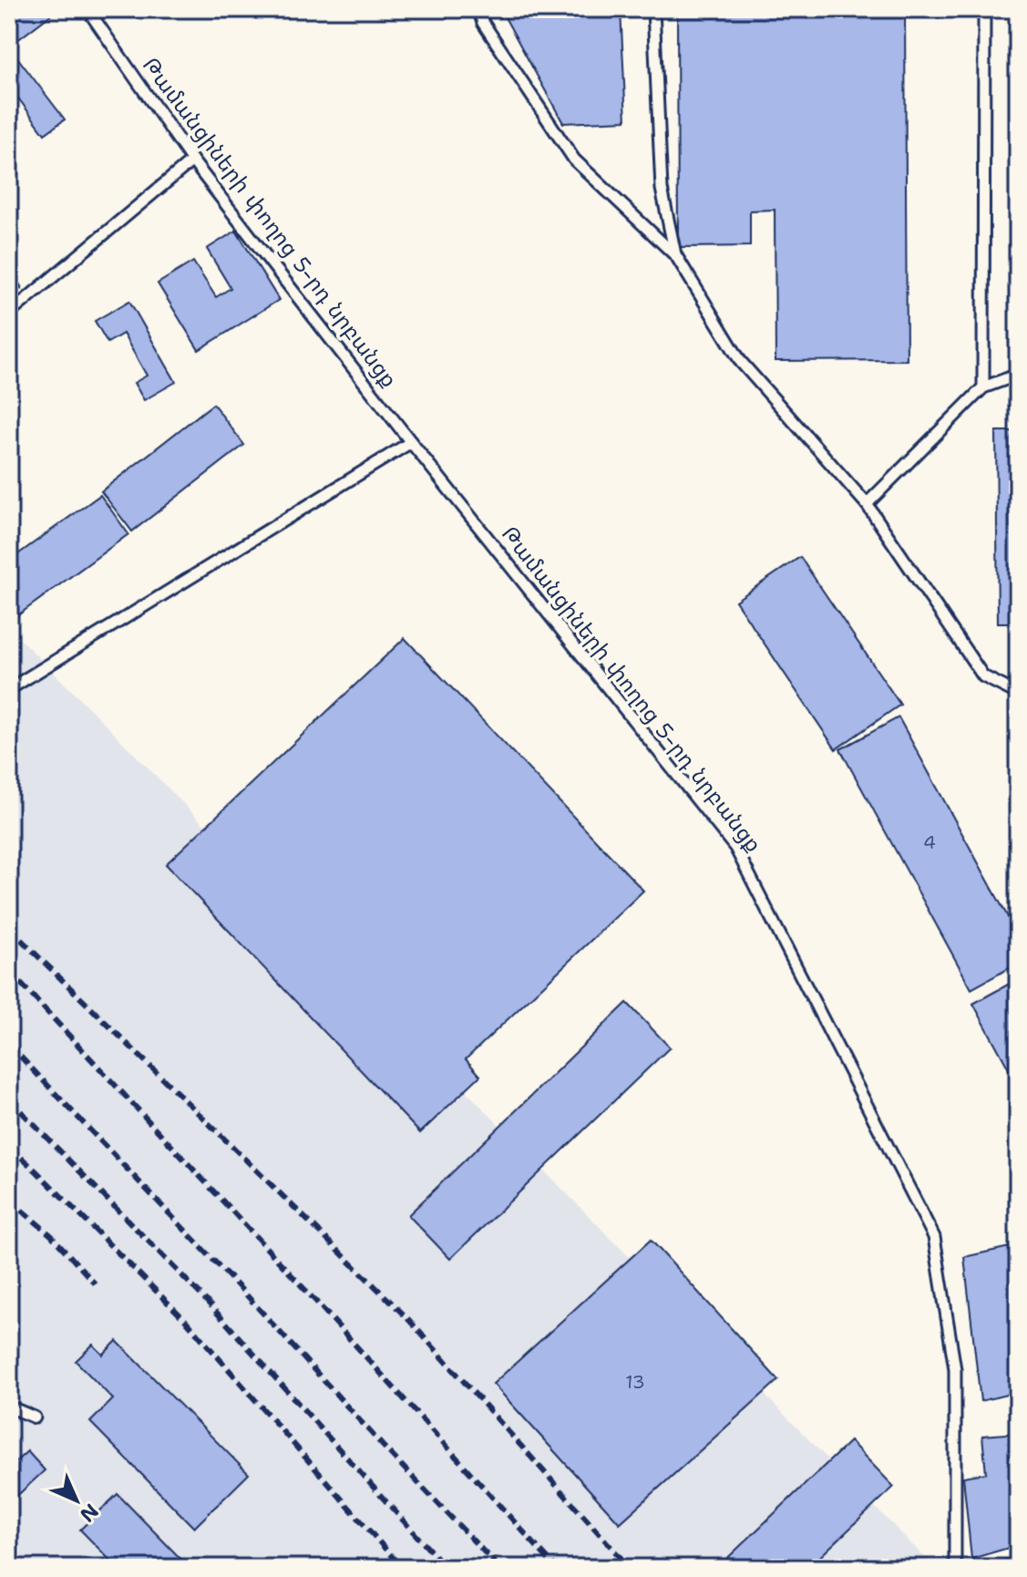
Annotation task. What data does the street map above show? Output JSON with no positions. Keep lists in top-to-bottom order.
{
  "streets": {
    "lane": ["Թամանցիների փողոց 5-րդ նրբանցք"]
  },
  "house_numbers": ["4", "13"],
  "north": "bottom right"
}
